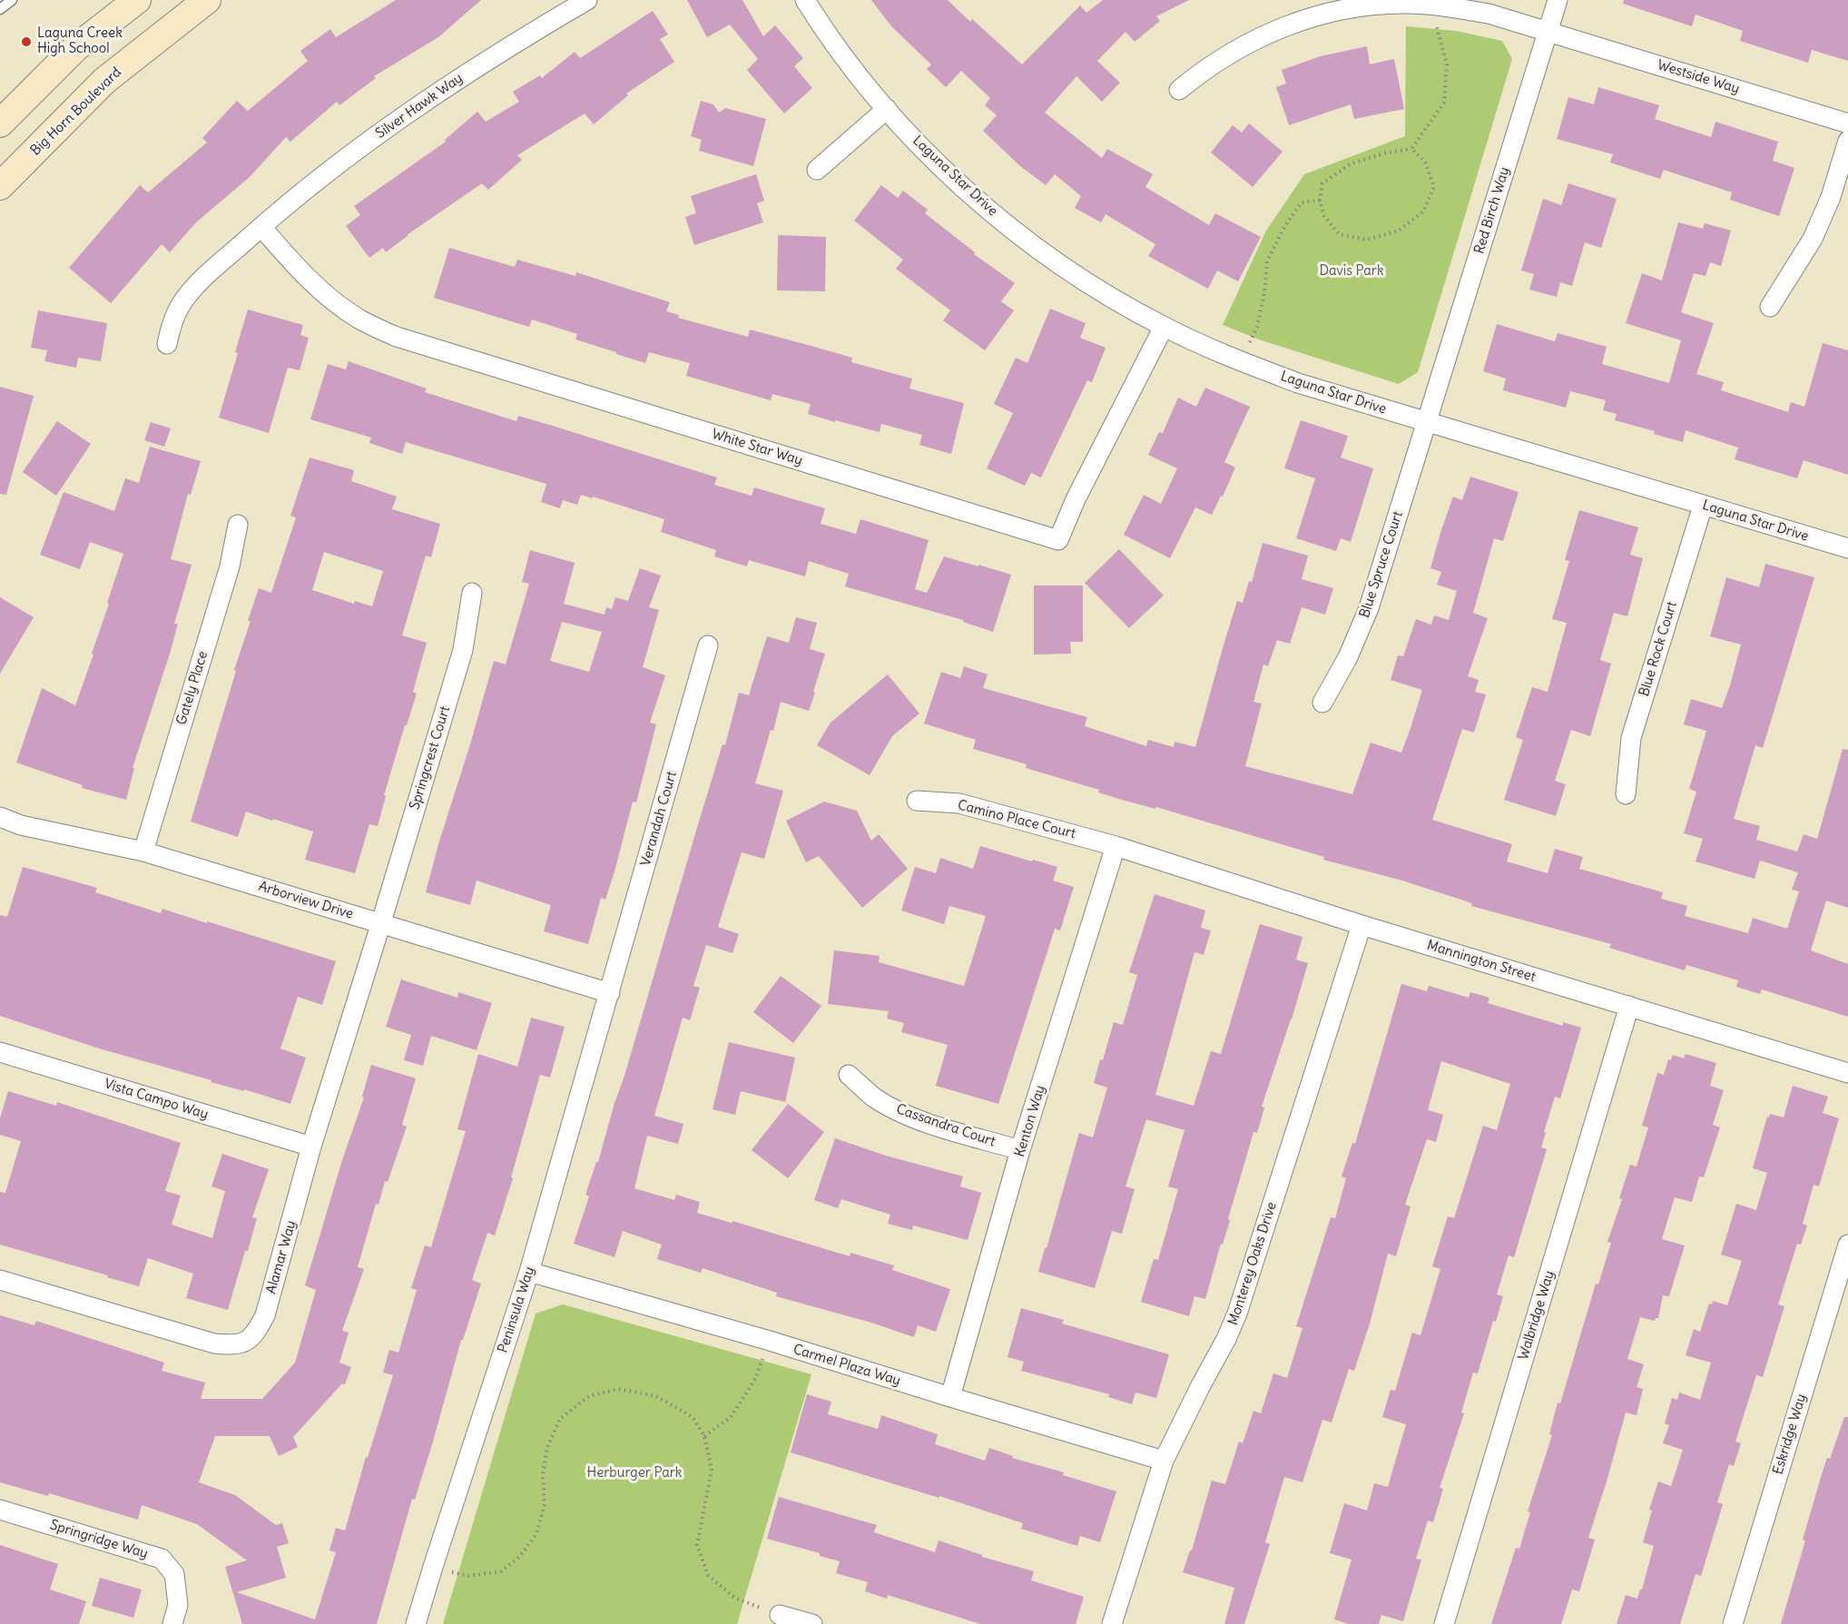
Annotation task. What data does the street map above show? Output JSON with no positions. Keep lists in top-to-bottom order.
{
  "streets": {
    "main road": ["Big Horn Boulevard"],
    "street": [
      "Westside Way",
      "Silver Hawk Way",
      "Laguna Star Drive",
      "Red Birch Way",
      "White Star Way",
      "Blue Spruce Court",
      "Blue Rock Court",
      "Gately Place",
      "Springcrest Court",
      "Verandah Court",
      "Camino Place Court",
      "Arborview Drive",
      "Mannington Street",
      "Vista Campo Way",
      "Kenton Way",
      "Cassandra Court",
      "Alamar Way",
      "Monterey Oaks Drive",
      "Peninsula Way",
      "Walbridge Way",
      "Carmel Plaza Way",
      "Eskridge Way",
      "Springridge Way"
    ]
  },
  "crossings": [
    ["Westside Way", "Red Birch Way"],
    ["Silver Hawk Way", "White Star Way"],
    ["Laguna Star Drive", "Red Birch Way"],
    ["Laguna Star Drive", "White Star Way"],
    ["Laguna Star Drive", "Blue Spruce Court"],
    ["Laguna Star Drive", "Blue Rock Court"],
    ["Red Birch Way", "Blue Spruce Court"],
    ["Gately Place", "Arborview Drive"],
    ["Springcrest Court", "Arborview Drive"],
    ["Springcrest Court", "Alamar Way"],
    ["Verandah Court", "Arborview Drive"],
    ["Verandah Court", "Peninsula Way"],
    ["Camino Place Court", "Mannington Street"],
    ["Camino Place Court", "Kenton Way"],
    ["Arborview Drive", "Alamar Way"],
    ["Arborview Drive", "Peninsula Way"],
    ["Mannington Street", "Kenton Way"],
    ["Mannington Street", "Monterey Oaks Drive"],
    ["Mannington Street", "Walbridge Way"],
    ["Vista Campo Way", "Alamar Way"],
    ["Kenton Way", "Cassandra Court"],
    ["Kenton Way", "Carmel Plaza Way"],
    ["Monterey Oaks Drive", "Carmel Plaza Way"],
    ["Peninsula Way", "Carmel Plaza Way"]
  ],
  "parks": ["Davis Park", "Herburger Park"],
  "places": ["Laguna Creek High School"]
}
